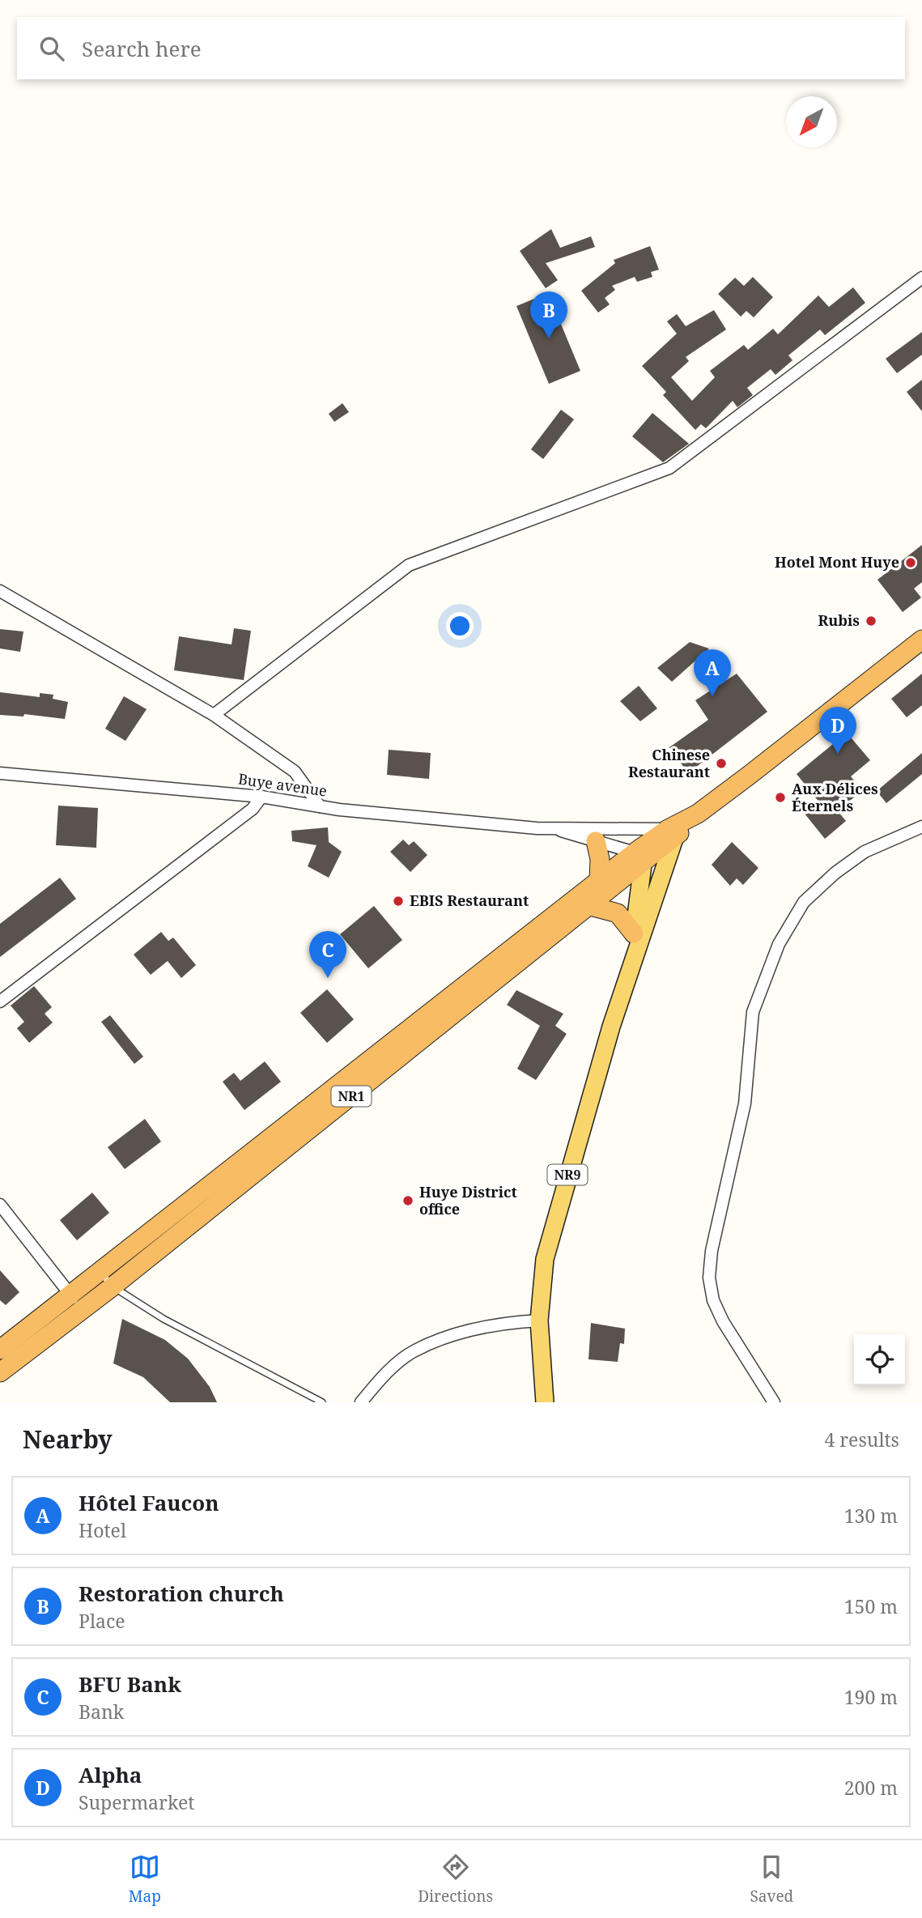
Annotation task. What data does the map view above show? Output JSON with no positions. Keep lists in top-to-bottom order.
{
  "streets": {
    "highway": ["NR1"],
    "main road": ["NR9"],
    "street": ["Buye avenue"]
  },
  "crossings": [
    ["NR1", "NR9"]
  ],
  "places": [
    "Hotel Mont Huye",
    "Rubis",
    "Chinese Restaurant",
    "Aux Délices Éternels",
    "EBIS Restaurant",
    "Huye District office"
  ],
  "north": "bottom left",
  "page": {
    "search": "Search here",
    "pins": [
      "B",
      "A",
      "D",
      "C"
    ],
    "heading": ["Nearby", "4 results"],
    "list": [
      {
        "mark": "A",
        "name": "Hôtel Faucon",
        "note": "Hotel",
        "value": "130 m"
      },
      {
        "mark": "B",
        "name": "Restoration church",
        "note": "Place",
        "value": "150 m"
      },
      {
        "mark": "C",
        "name": "BFU Bank",
        "note": "Bank",
        "value": "190 m"
      },
      {
        "mark": "D",
        "name": "Alpha",
        "note": "Supermarket",
        "value": "200 m"
      }
    ],
    "nav": ["Map", "Directions", "Saved"]
  }
}
